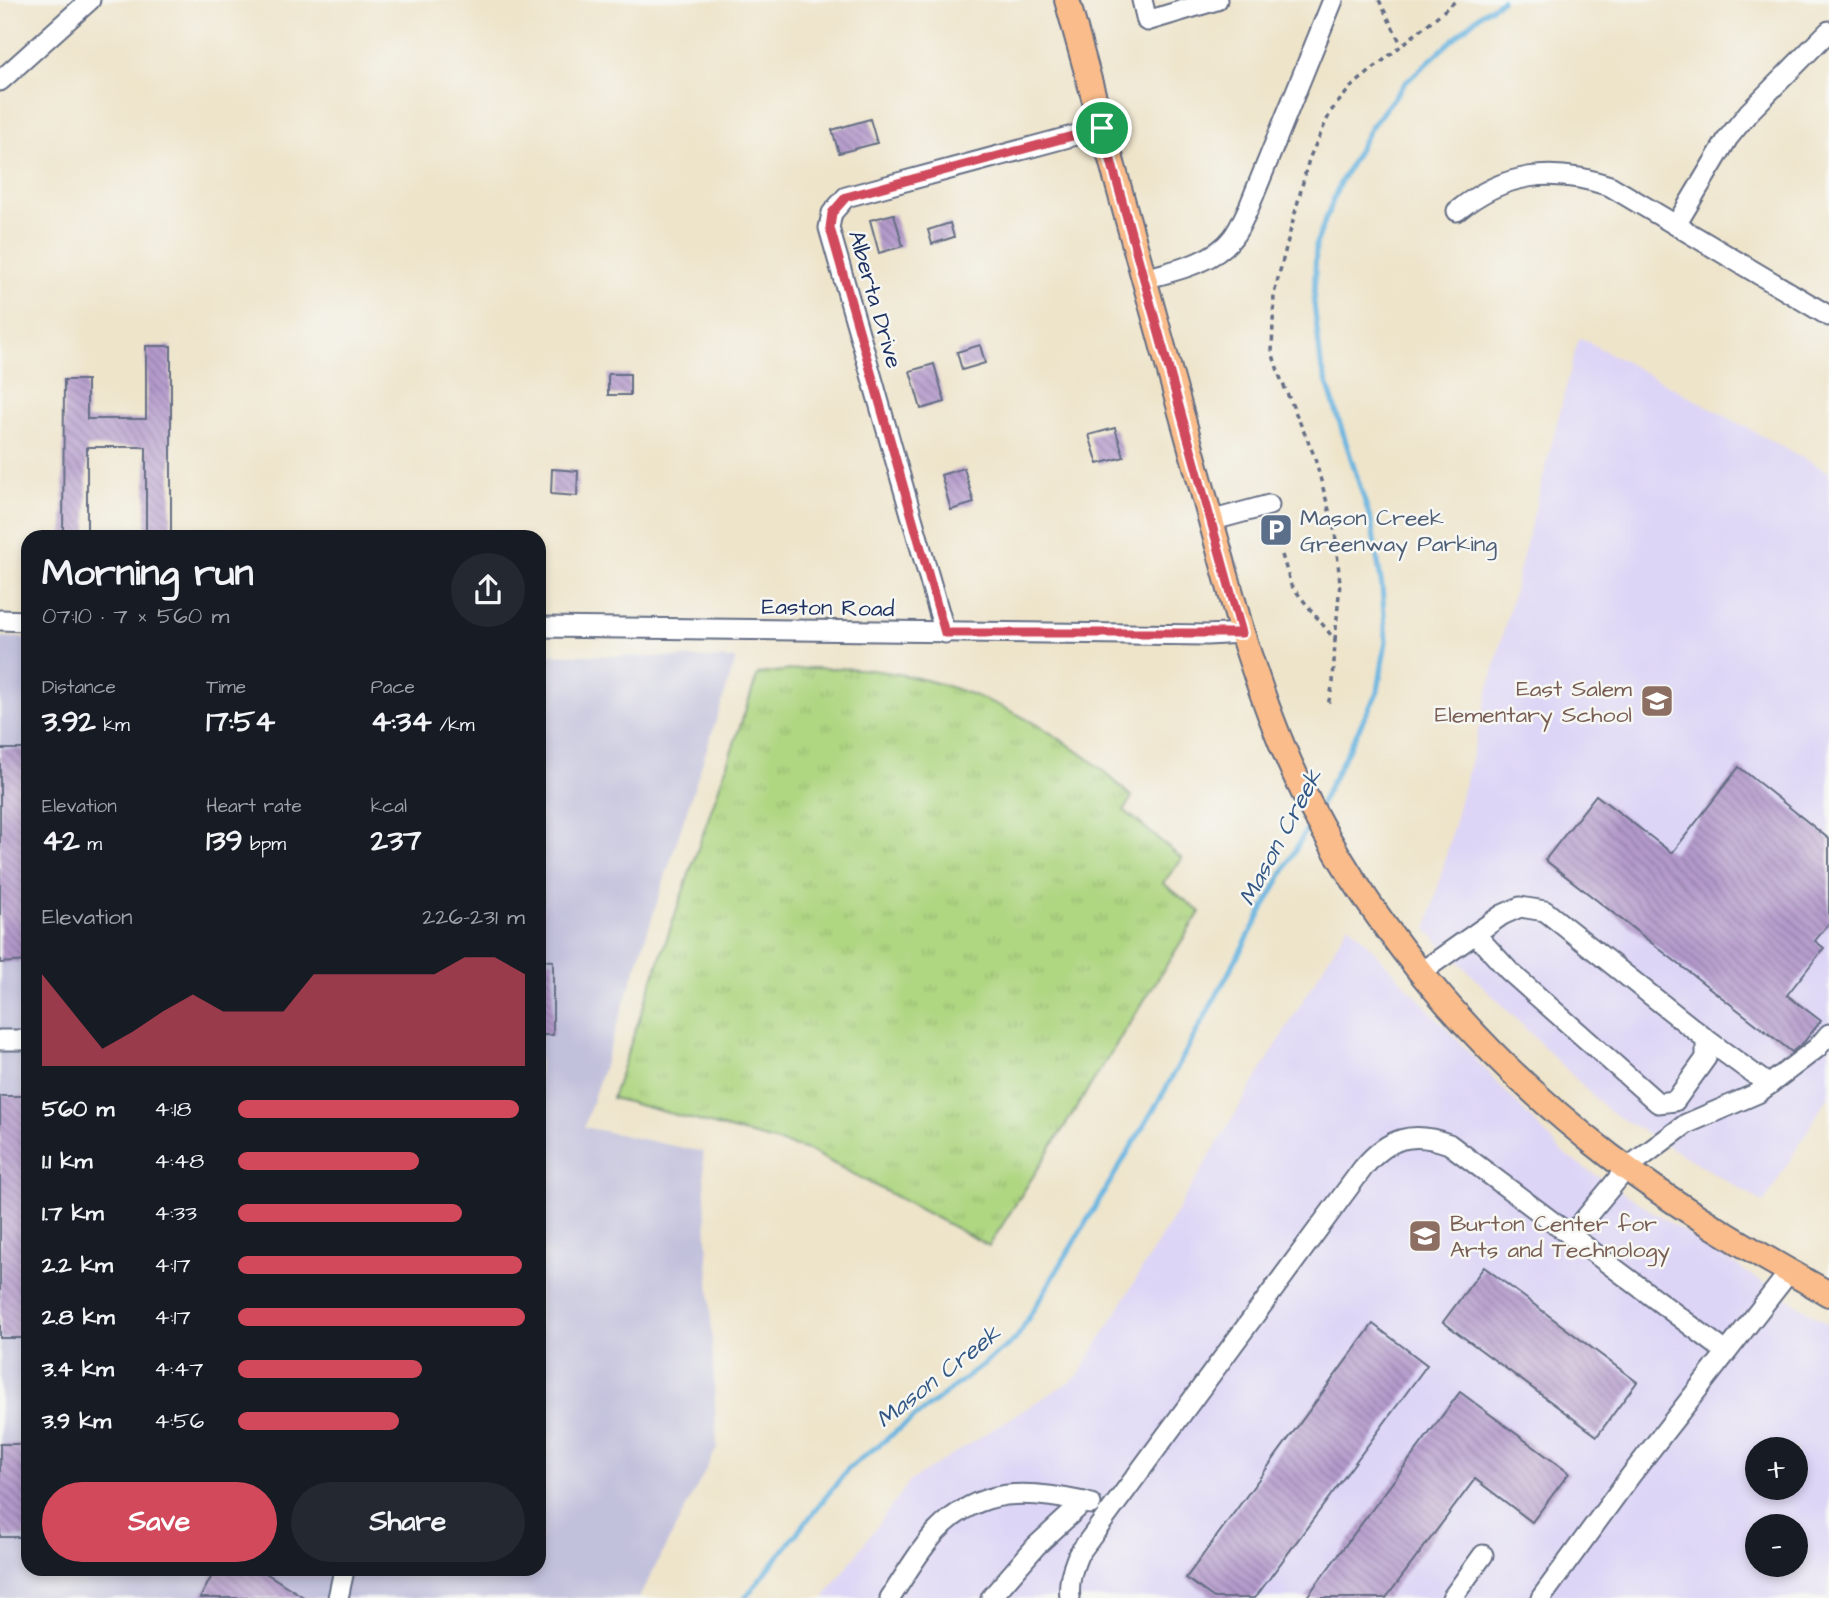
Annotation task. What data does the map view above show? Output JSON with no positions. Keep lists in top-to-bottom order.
{
  "streets": {
    "street": ["Alberta Drive", "Easton Road"]
  },
  "crossings": [
    ["Alberta Drive", "Easton Road"]
  ],
  "water": ["Mason Creek"],
  "places": {
    "parking": ["Mason Creek Greenway Parking"],
    "school or university": ["East Salem Elementary School", "Burton Center for Arts and Technology"]
  },
  "page": {
    "heading": ["Morning run", "07:10 · 7 × 560 m"],
    "stats": [
      ["Distance", "3.92 km"],
      ["Time", "17:54"],
      ["Pace", "4:34 /km"],
      ["Elevation", "42 m"],
      ["Heart rate", "139 bpm"],
      ["kcal", "237"]
    ],
    "chart": ["Elevation", "226–231 m"],
    "list": [
      {
        "name": "560 m",
        "note": "4:18"
      },
      {
        "name": "1.1 km",
        "note": "4:48"
      },
      {
        "name": "1.7 km",
        "note": "4:33"
      },
      {
        "name": "2.2 km",
        "note": "4:17"
      },
      {
        "name": "2.8 km",
        "note": "4:17"
      },
      {
        "name": "3.4 km",
        "note": "4:47"
      },
      {
        "name": "3.9 km",
        "note": "4:56"
      }
    ],
    "map_buttons": ["+", "−"],
    "buttons": ["Save", "Share"]
  }
}
